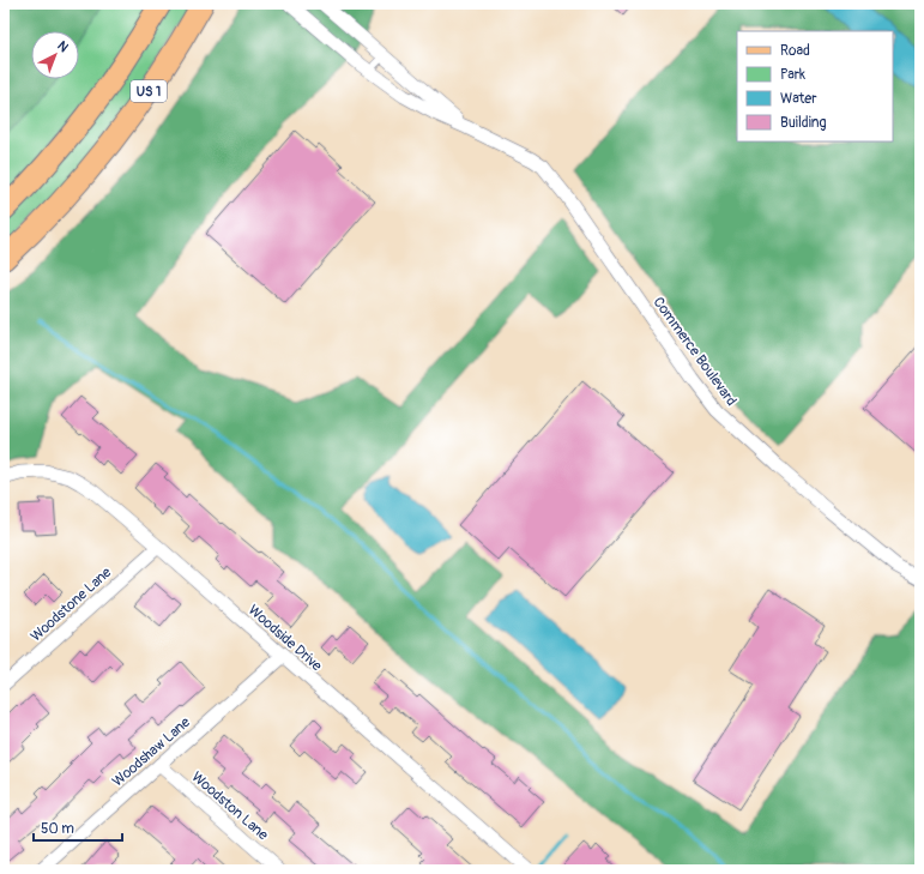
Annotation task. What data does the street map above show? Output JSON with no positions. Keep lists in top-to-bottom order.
{
  "streets": {
    "main road": ["US 1"],
    "street": [
      "Commerce Boulevard",
      "Woodstone Lane",
      "Woodside Drive",
      "Woodshaw Lane",
      "Woodston Lane"
    ]
  },
  "crossings": [
    ["Woodstone Lane", "Woodside Drive"],
    ["Woodside Drive", "Woodshaw Lane"],
    ["Woodshaw Lane", "Woodston Lane"]
  ],
  "legend": [
    "Road",
    "Park",
    "Water",
    "Building"
  ],
  "scale_bar": "50 m",
  "north": "top right"
}
